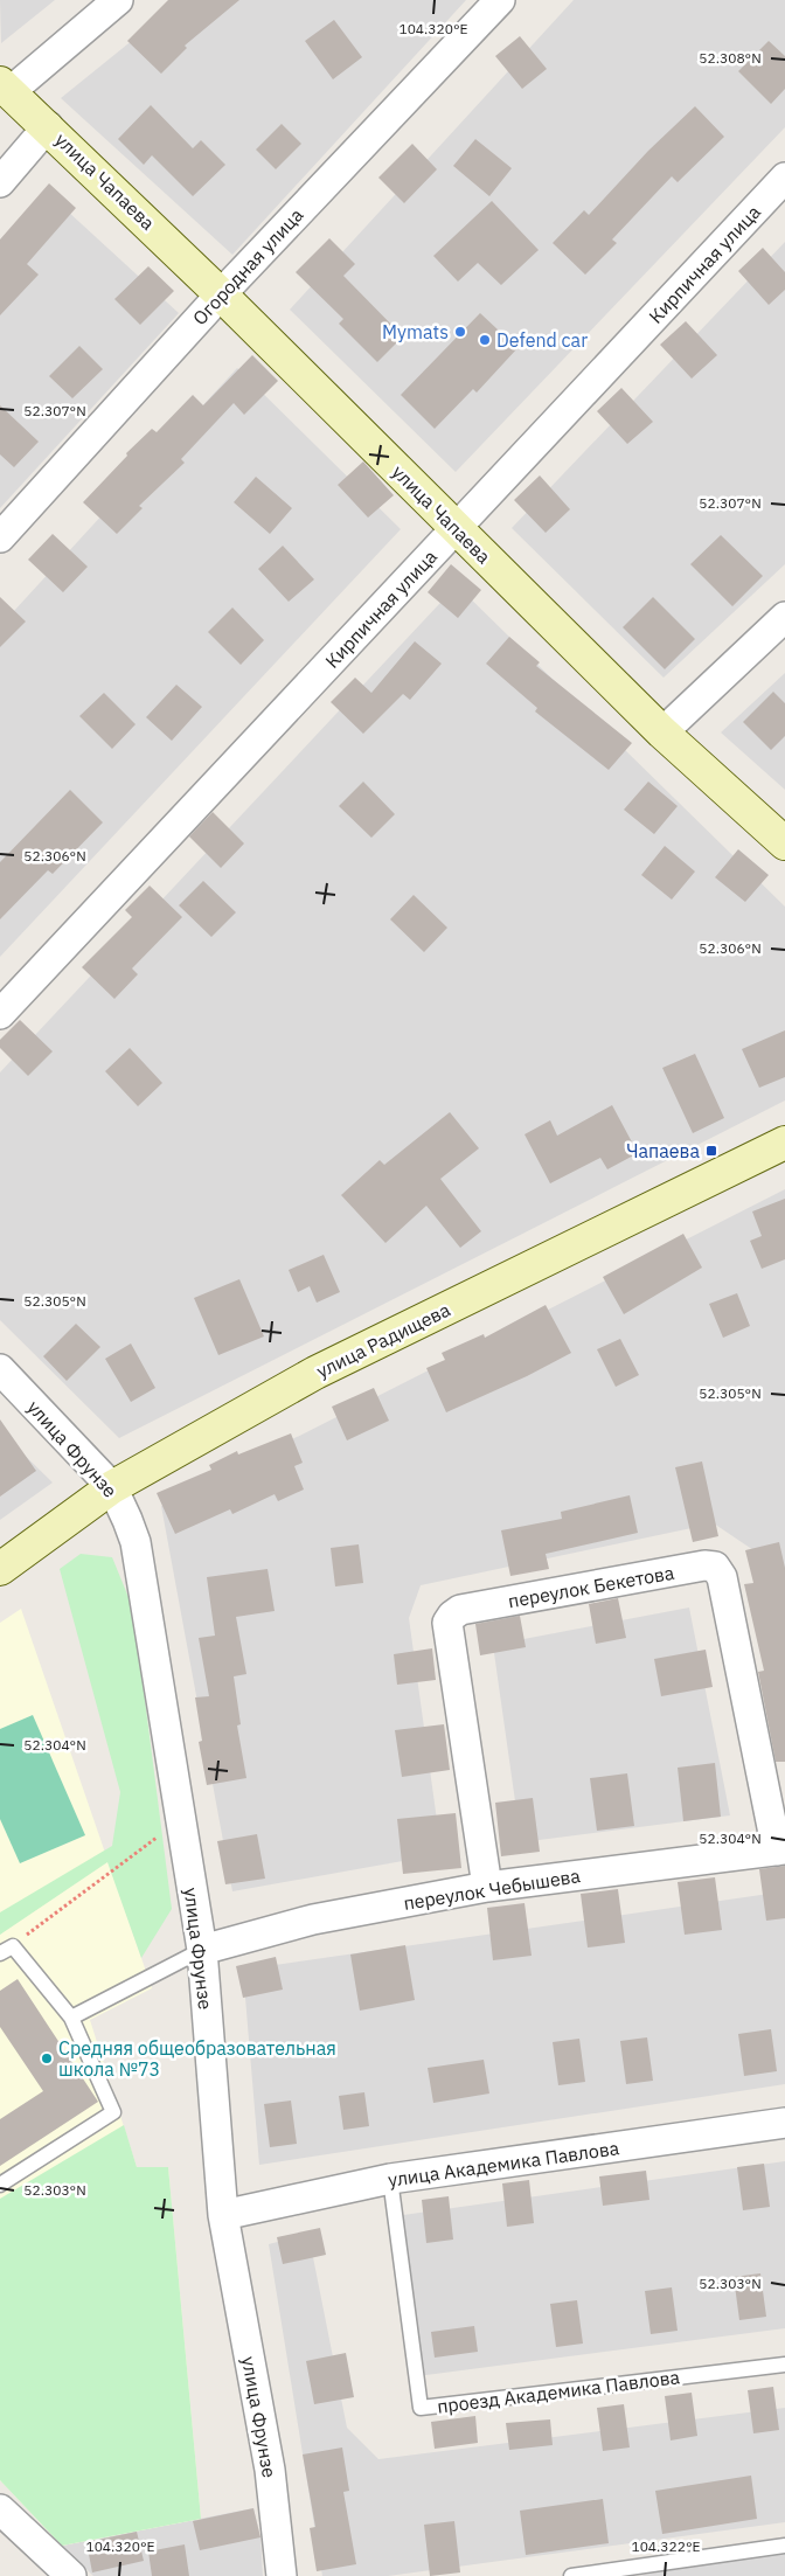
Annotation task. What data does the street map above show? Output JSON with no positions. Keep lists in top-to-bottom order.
{
  "streets": {
    "main road": ["улица Чапаева", "улица Радищева"],
    "street": [
      "Кирпичная улица",
      "Огородная улица",
      "улица Фрунзе",
      "переулок Бекетова",
      "переулок Чебышева",
      "улица Академика Павлова"
    ],
    "lane": ["проезд Академика Павлова"]
  },
  "crossings": [
    ["улица Чапаева", "Кирпичная улица"],
    ["улица Чапаева", "Огородная улица"],
    ["улица Радищева", "улица Фрунзе"],
    ["улица Фрунзе", "переулок Чебышева"],
    ["улица Фрунзе", "улица Академика Павлова"],
    ["переулок Бекетова", "переулок Чебышева"],
    ["улица Академика Павлова", "проезд Академика Павлова"]
  ],
  "places": {
    "other": ["Mymats", "Defend car", "Средняя общеобразовательная школа №73"],
    "transit": ["Чапаева"]
  },
  "coordinates": [
    "104.320°E",
    "52.308°N",
    "52.307°N",
    "52.306°N",
    "52.305°N",
    "52.304°N",
    "52.303°N",
    "104.322°E"
  ]
}
